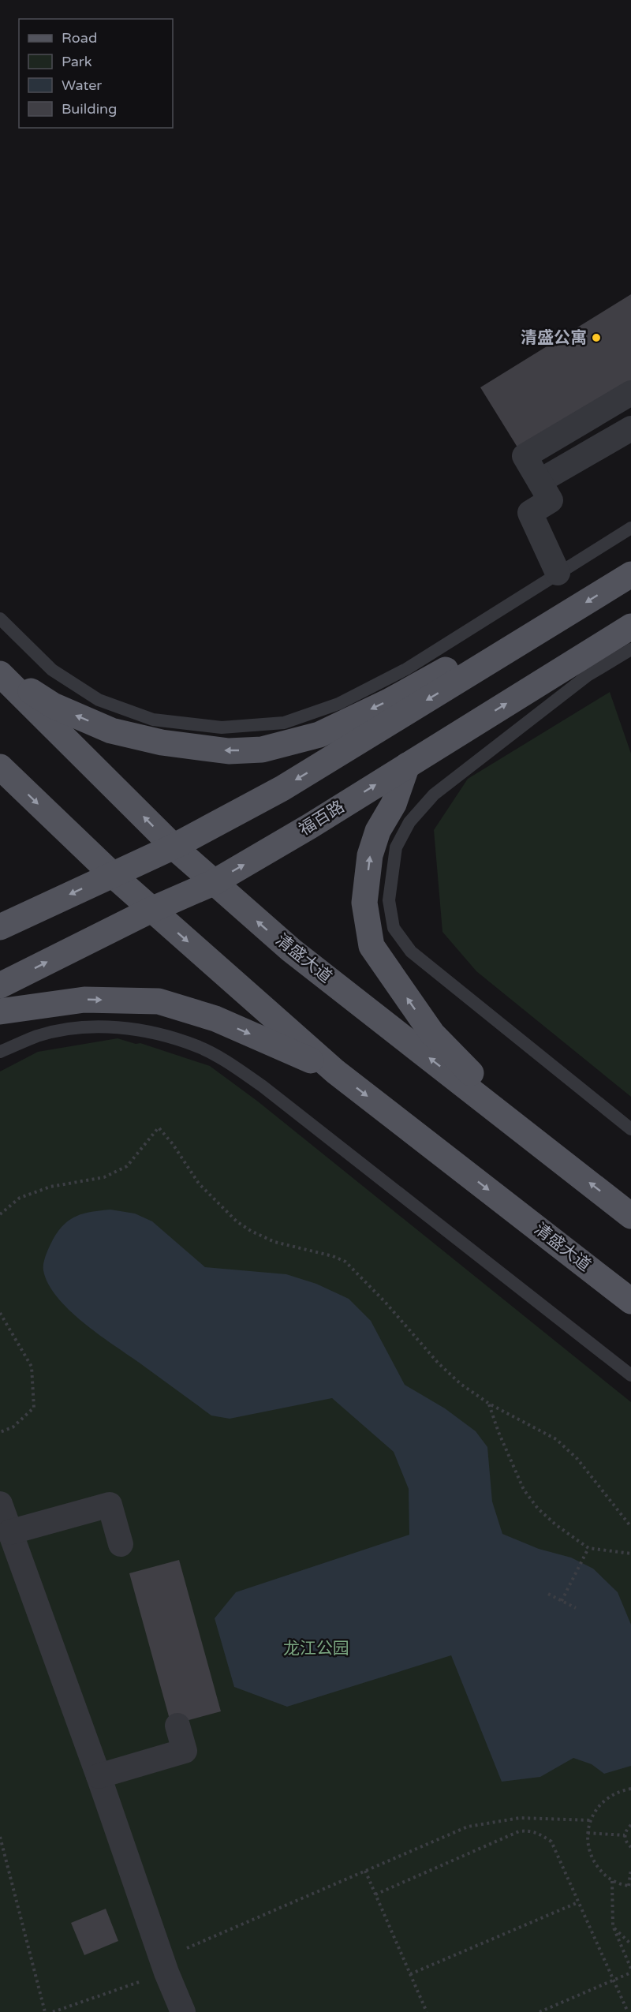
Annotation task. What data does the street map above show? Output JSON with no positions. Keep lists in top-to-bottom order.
{
  "streets": {
    "main road": ["福百路", "清盛大道"]
  },
  "crossings": [
    ["福百路", "清盛大道"]
  ],
  "parks": ["龙江公园"],
  "places": ["清盛公寓"],
  "legend": [
    "Road",
    "Park",
    "Water",
    "Building"
  ]
}
